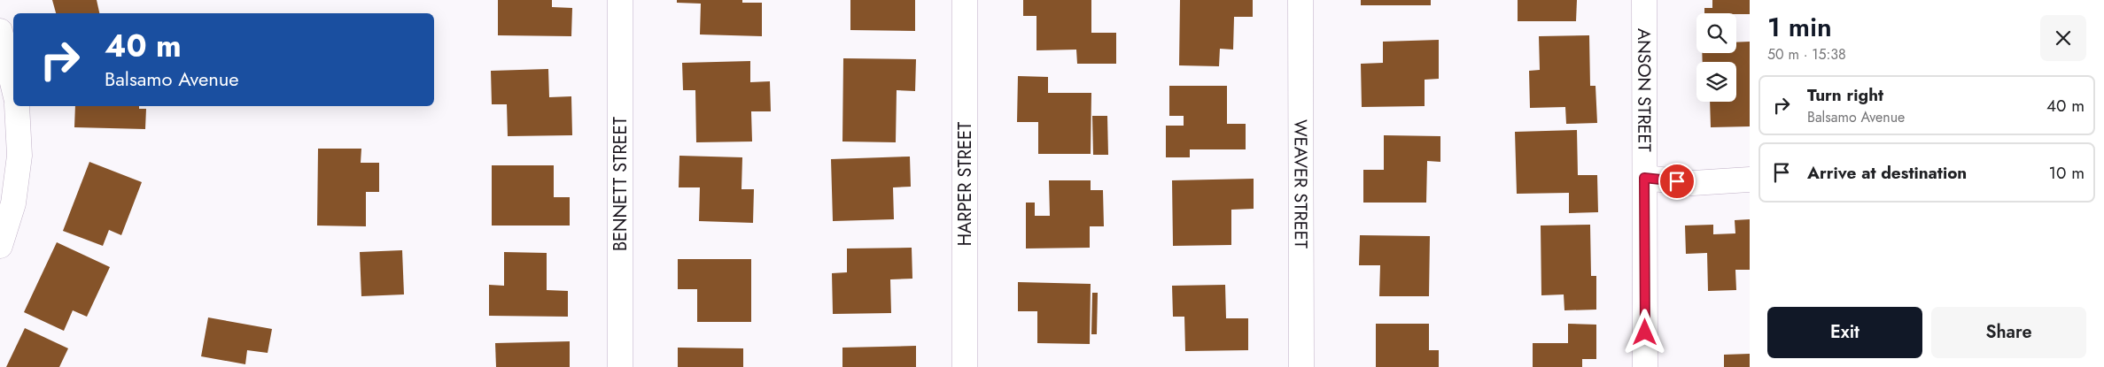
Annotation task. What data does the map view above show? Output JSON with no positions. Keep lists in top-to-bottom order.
{
  "streets": {
    "street": [
      "ANSON STREET",
      "BENNETT STREET",
      "HARPER STREET",
      "WEAVER STREET"
    ]
  },
  "page": {
    "heading": ["1 min", "50 m · 15:38"],
    "turn": ["40 m", "Balsamo Avenue"],
    "list": [
      {
        "name": "Turn right",
        "note": "Balsamo Avenue",
        "value": "40 m"
      },
      {
        "name": "Arrive at destination",
        "value": "10 m"
      }
    ],
    "buttons": ["Exit", "Share"]
  }
}
